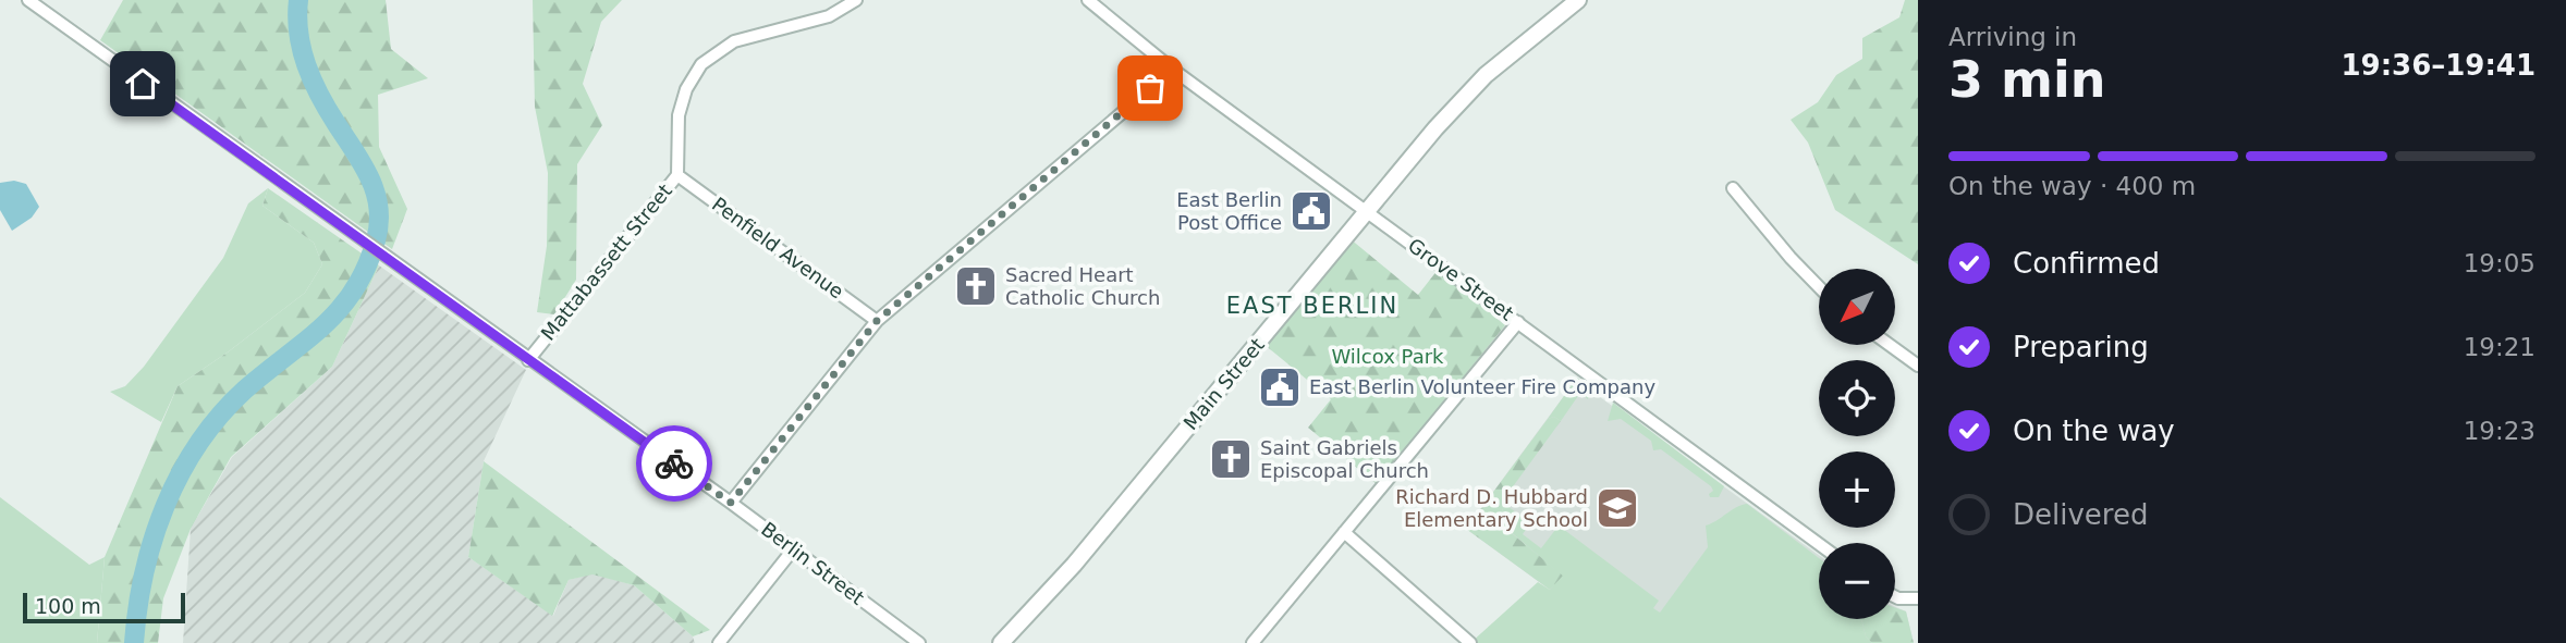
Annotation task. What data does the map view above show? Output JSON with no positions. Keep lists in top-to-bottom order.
{
  "streets": {
    "street": [
      "Penfield Avenue",
      "Mattabassett Street",
      "Grove Street",
      "Main Street",
      "Berlin Street"
    ]
  },
  "crossings": [
    ["Penfield Avenue", "Mattabassett Street"],
    ["Mattabassett Street", "Berlin Street"],
    ["Grove Street", "Main Street"]
  ],
  "districts": ["EAST BERLIN"],
  "parks": ["Wilcox Park"],
  "places": {
    "public building": ["East Berlin Post Office", "East Berlin Volunteer Fire Company"],
    "church": ["Sacred Heart Catholic Church", "Saint Gabriels Episcopal Church"],
    "school or university": ["Richard D. Hubbard Elementary School"]
  },
  "scale_bar": "100 m",
  "north": "bottom left",
  "page": {
    "heading": ["3 min", "Arriving in", "19:36–19:41"],
    "bar": "On the way · 400 m",
    "list": [
      ["Confirmed", "19:05"],
      ["Preparing", "19:21"],
      ["On the way", "19:23"],
      "Delivered"
    ],
    "map_buttons": ["+", "−"],
    "scale": "100 m"
  }
}
